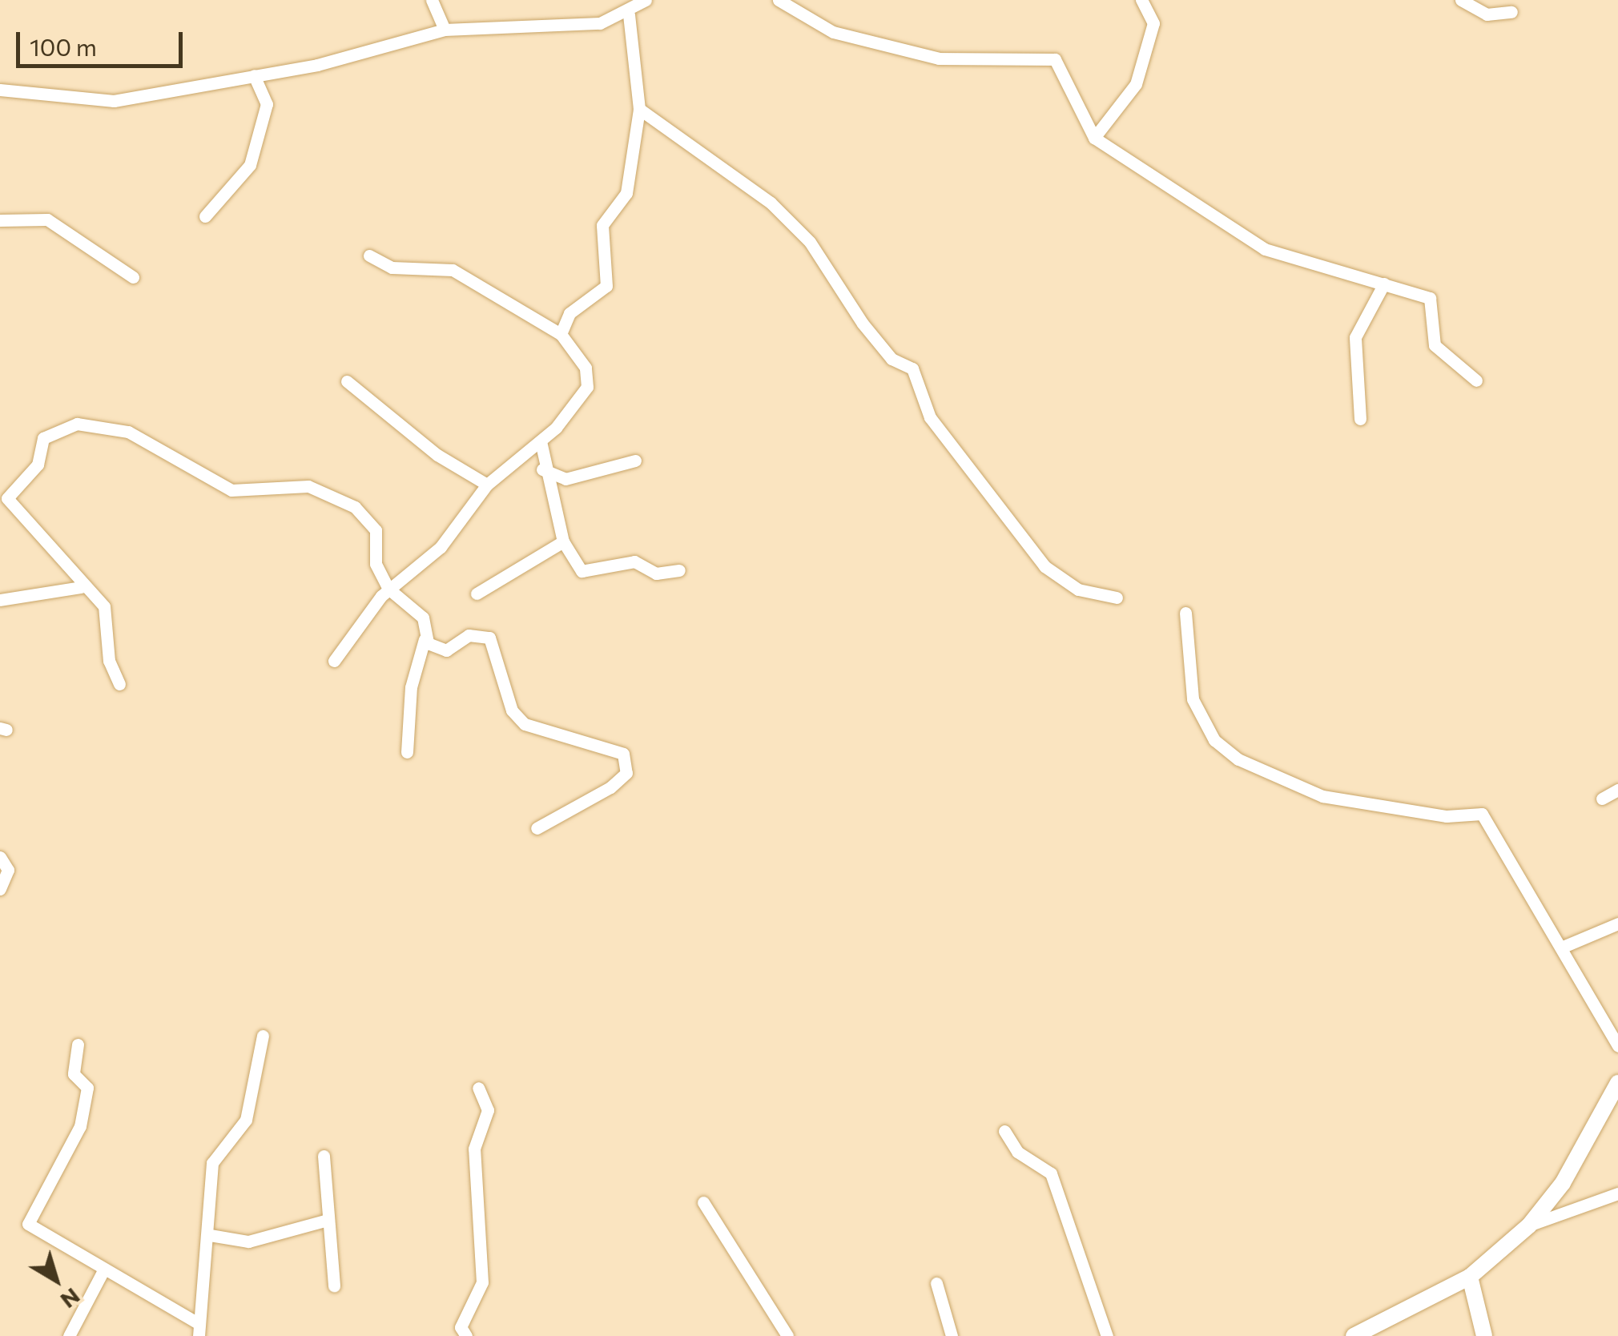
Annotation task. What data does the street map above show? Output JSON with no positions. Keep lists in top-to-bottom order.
{
  "scale_bar": "100 m",
  "north": "bottom right"
}
